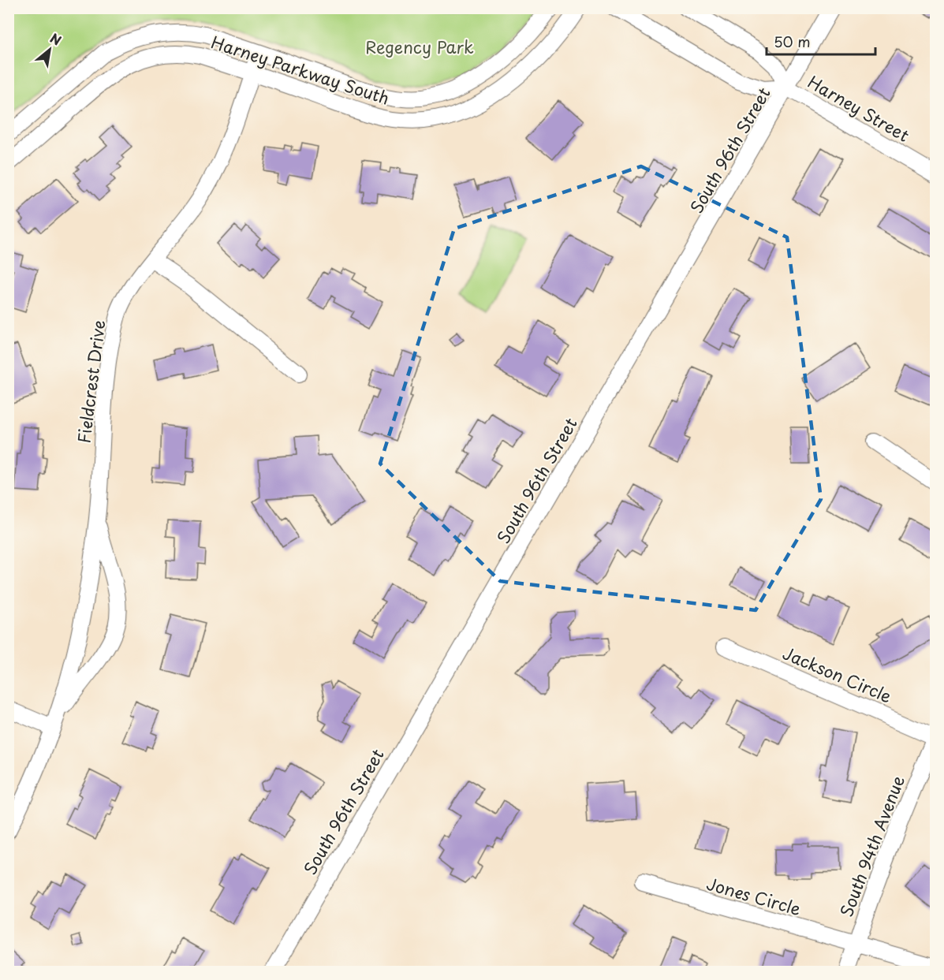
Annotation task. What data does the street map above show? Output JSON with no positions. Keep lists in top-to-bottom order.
{
  "streets": {
    "street": [
      "Harney Parkway South",
      "Harney Street",
      "South 96th Street",
      "Fieldcrest Drive",
      "Jackson Circle",
      "South 94th Avenue",
      "Jones Circle"
    ]
  },
  "crossings": [
    ["Harney Parkway South", "Fieldcrest Drive"],
    ["Harney Street", "South 96th Street"],
    ["Jackson Circle", "South 94th Avenue"],
    ["South 94th Avenue", "Jones Circle"]
  ],
  "parks": ["Regency Park"],
  "scale_bar": "50 m",
  "north": "top right"
}
